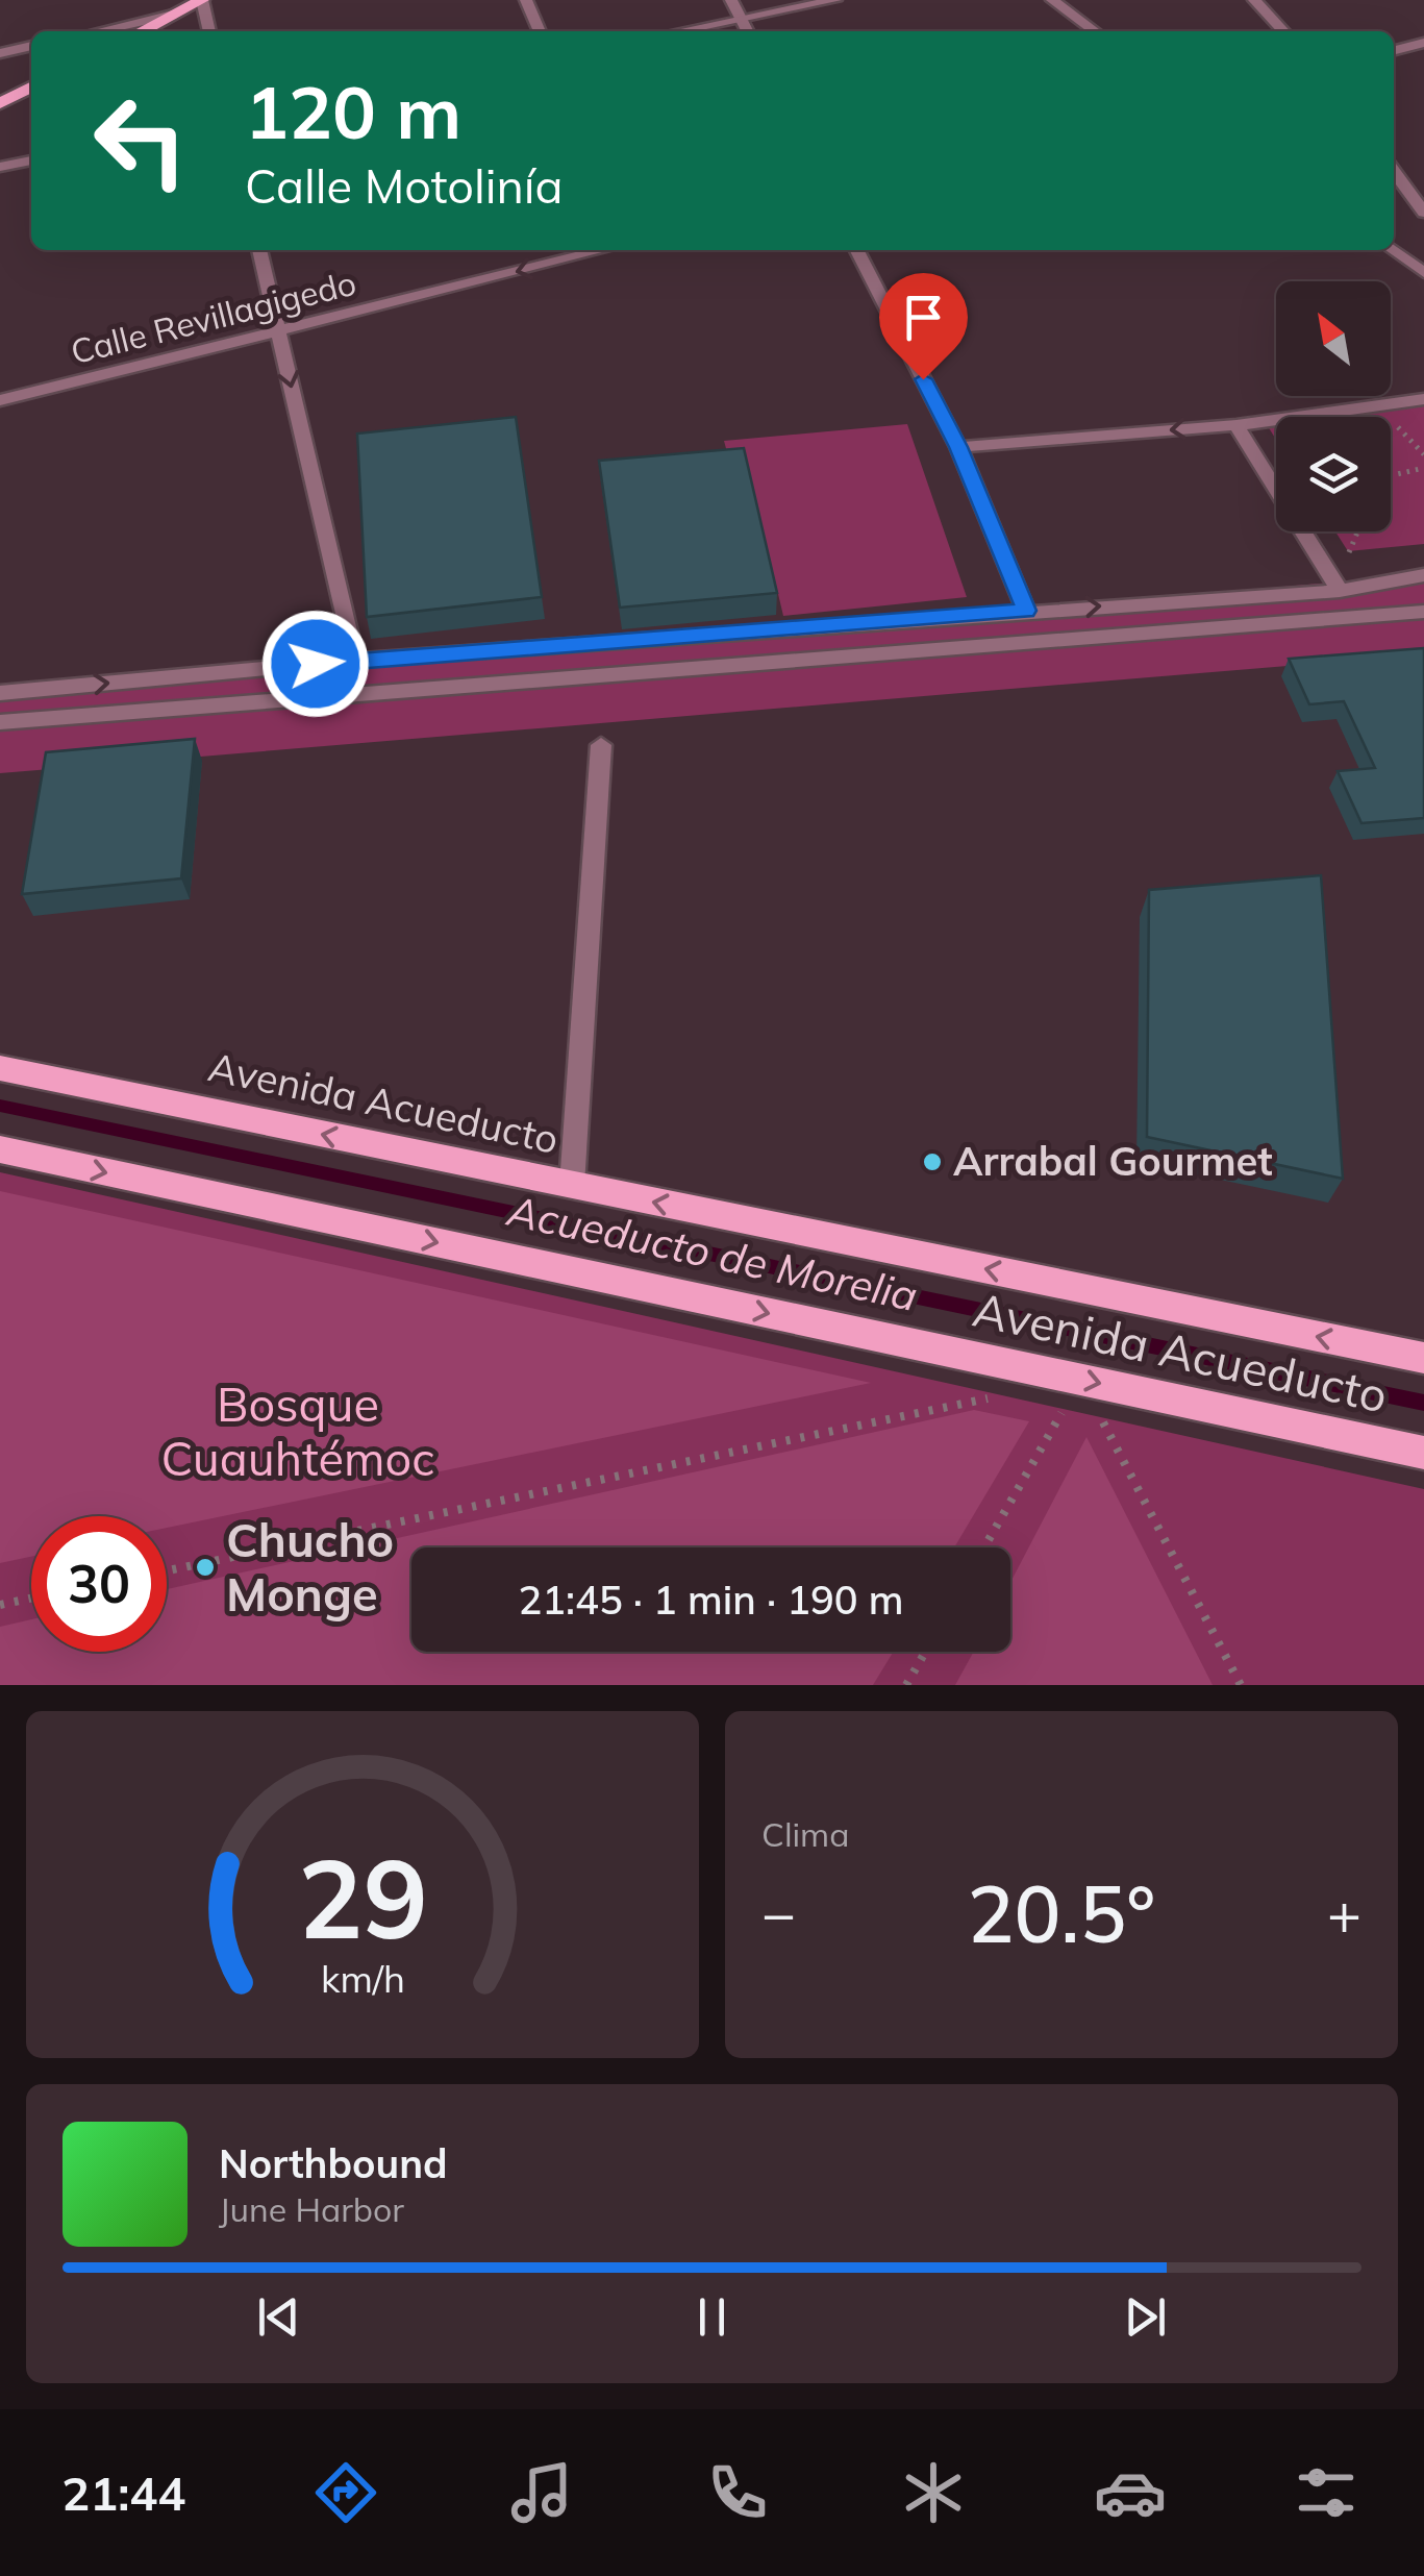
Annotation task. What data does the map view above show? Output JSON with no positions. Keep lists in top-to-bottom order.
{
  "streets": {
    "main road": ["Avenida Acueducto"],
    "street": ["Calle Revillagigedo"]
  },
  "one_way": ["Calle Revillagigedo"],
  "water": ["Acueducto de Morelia"],
  "parks": ["Bosque Cuauhtémoc"],
  "places": ["Arrabal Gourmet", "Chucho Monge"],
  "north": "top left",
  "page": {
    "turn": ["120 m", "Calle Motolinía"],
    "limit": "30",
    "trip": "21:45 · 1 min · 190 m",
    "tile": "Clima",
    "heat": ["−", "20.5°", "+"],
    "song": ["Northbound", "June Harbor"],
    "tabs": "21:44",
    "gauge": ["29", "km/h"]
  }
}
